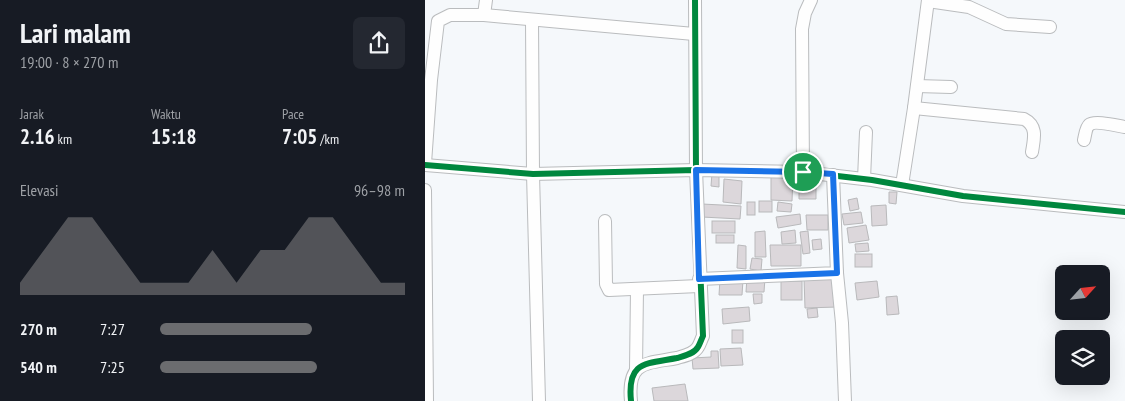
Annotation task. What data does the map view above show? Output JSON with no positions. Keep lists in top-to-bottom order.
{
  "north": "top right",
  "page": {
    "heading": ["Lari malam", "19:00 · 8 × 270 m"],
    "stats": [
      ["Jarak", "2.16 km"],
      ["Waktu", "15:18"],
      ["Pace", "7:05 /km"]
    ],
    "chart": ["Elevasi", "96–98 m"],
    "list": [
      {
        "name": "270 m",
        "note": "7:27"
      },
      {
        "name": "540 m",
        "note": "7:25"
      }
    ]
  }
}
